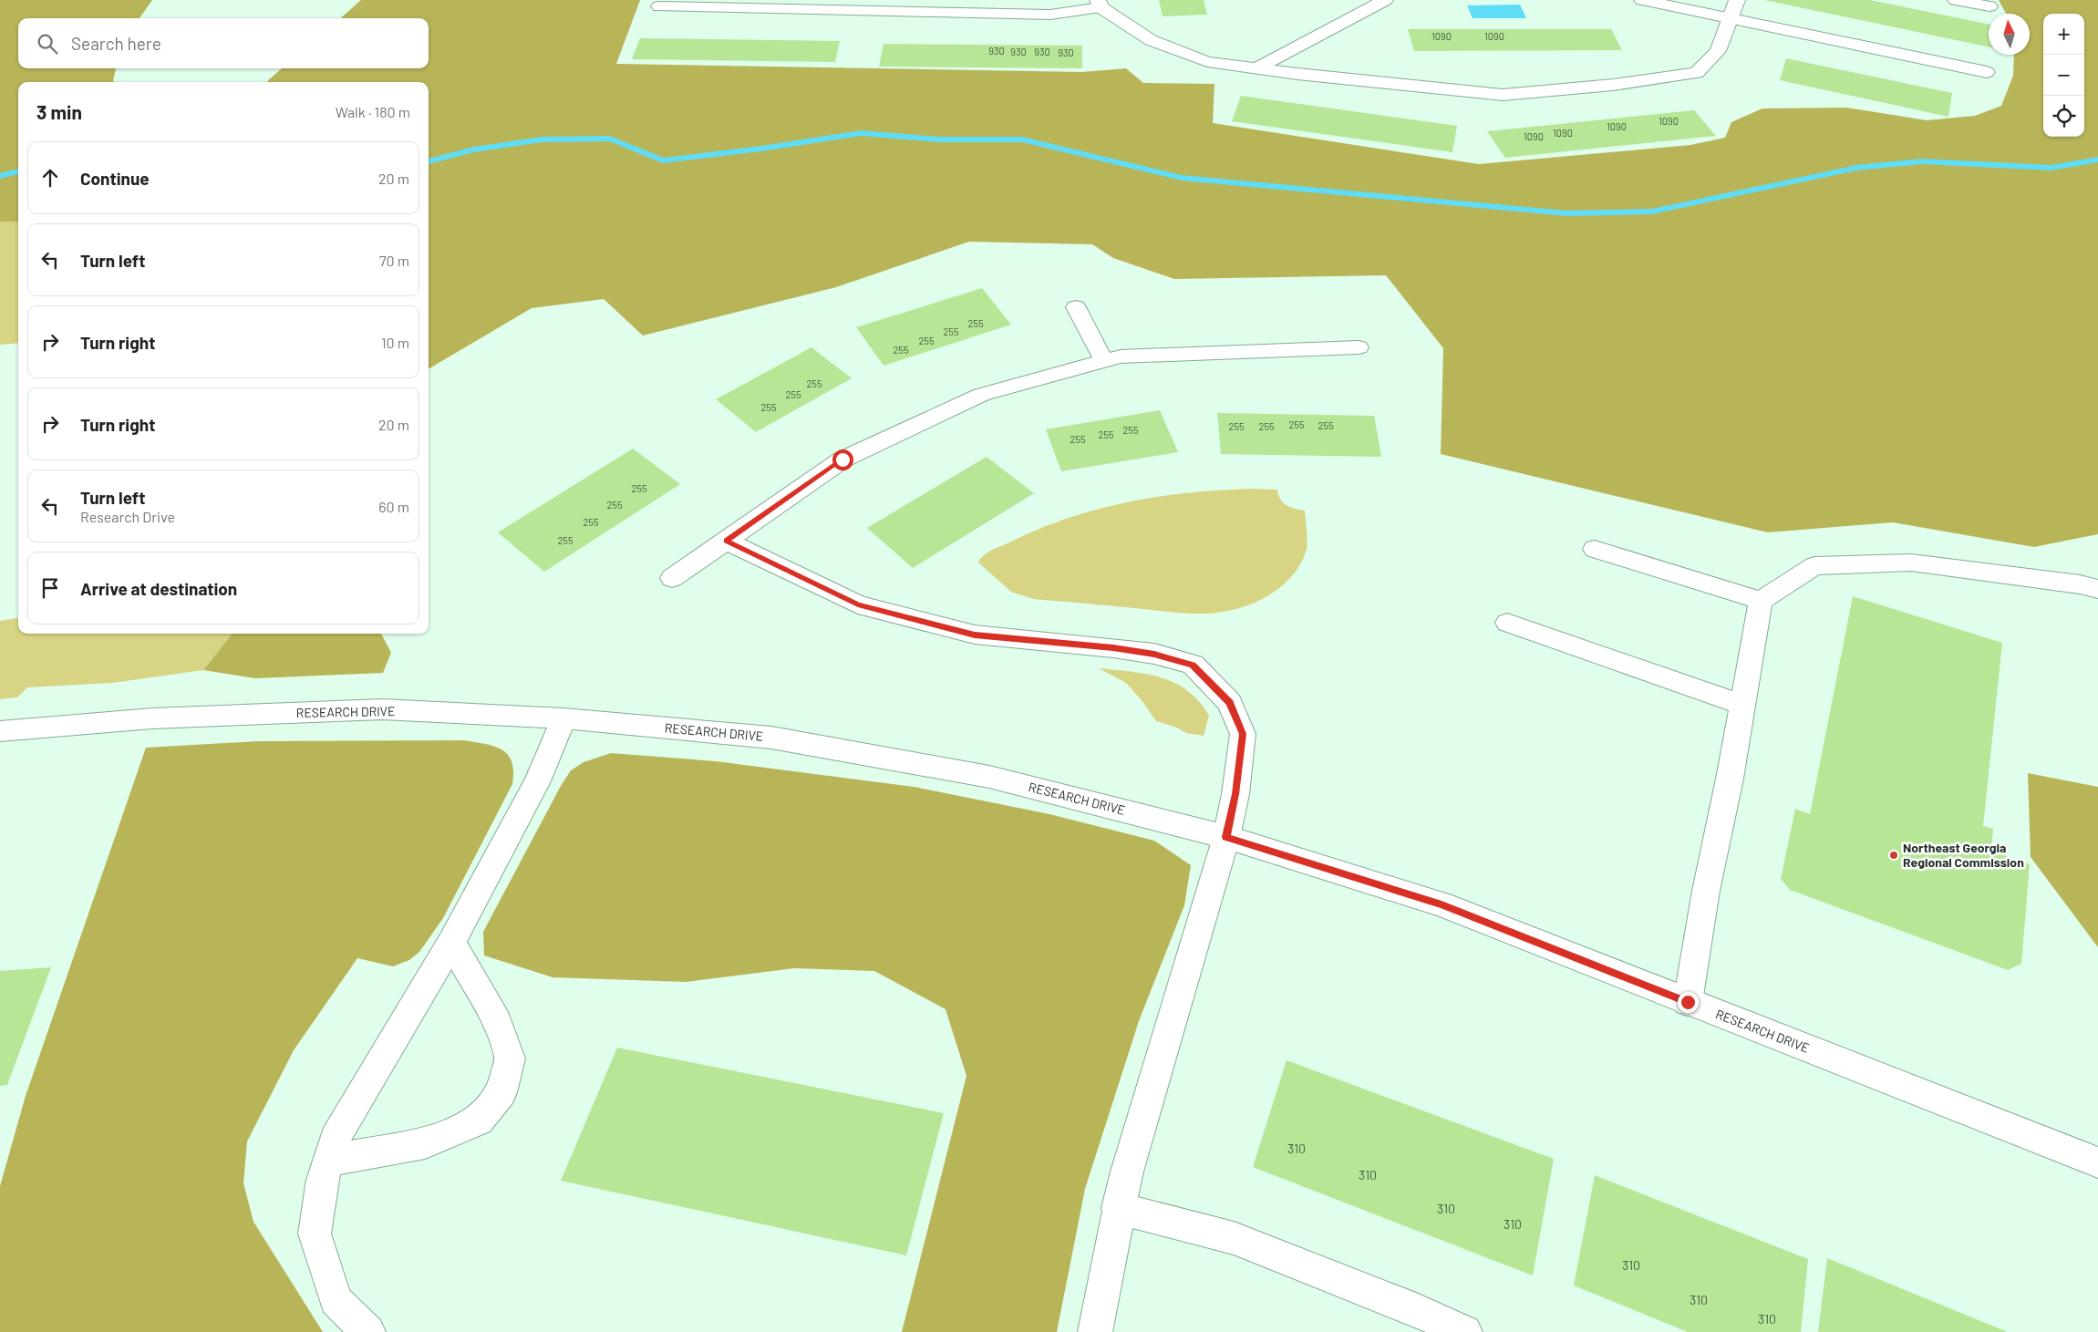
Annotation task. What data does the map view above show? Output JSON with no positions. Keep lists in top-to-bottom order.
{
  "streets": {
    "street": ["RESEARCH DRIVE"]
  },
  "places": ["Northeast Georgia Regional Commission"],
  "house_numbers": [
    "1090",
    "1090",
    "930",
    "930",
    "930",
    "930",
    "1090",
    "1090",
    "1090",
    "1090",
    "255",
    "255",
    "255",
    "255",
    "255",
    "255",
    "255",
    "255",
    "255",
    "255",
    "255",
    "255",
    "255",
    "255",
    "255",
    "255",
    "255",
    "255",
    "310",
    "310",
    "310",
    "310",
    "310",
    "310",
    "310"
  ],
  "north": "top",
  "page": {
    "map_buttons": ["+", "−"],
    "search": "Search here",
    "heading": ["3 min", "Walk · 180 m"],
    "list": [
      ["Continue", "20 m"],
      ["Turn left", "70 m"],
      ["Turn right", "10 m"],
      ["Turn right", "20 m"],
      ["Turn left", "Research Drive", "60 m"],
      "Arrive at destination"
    ]
  }
}
